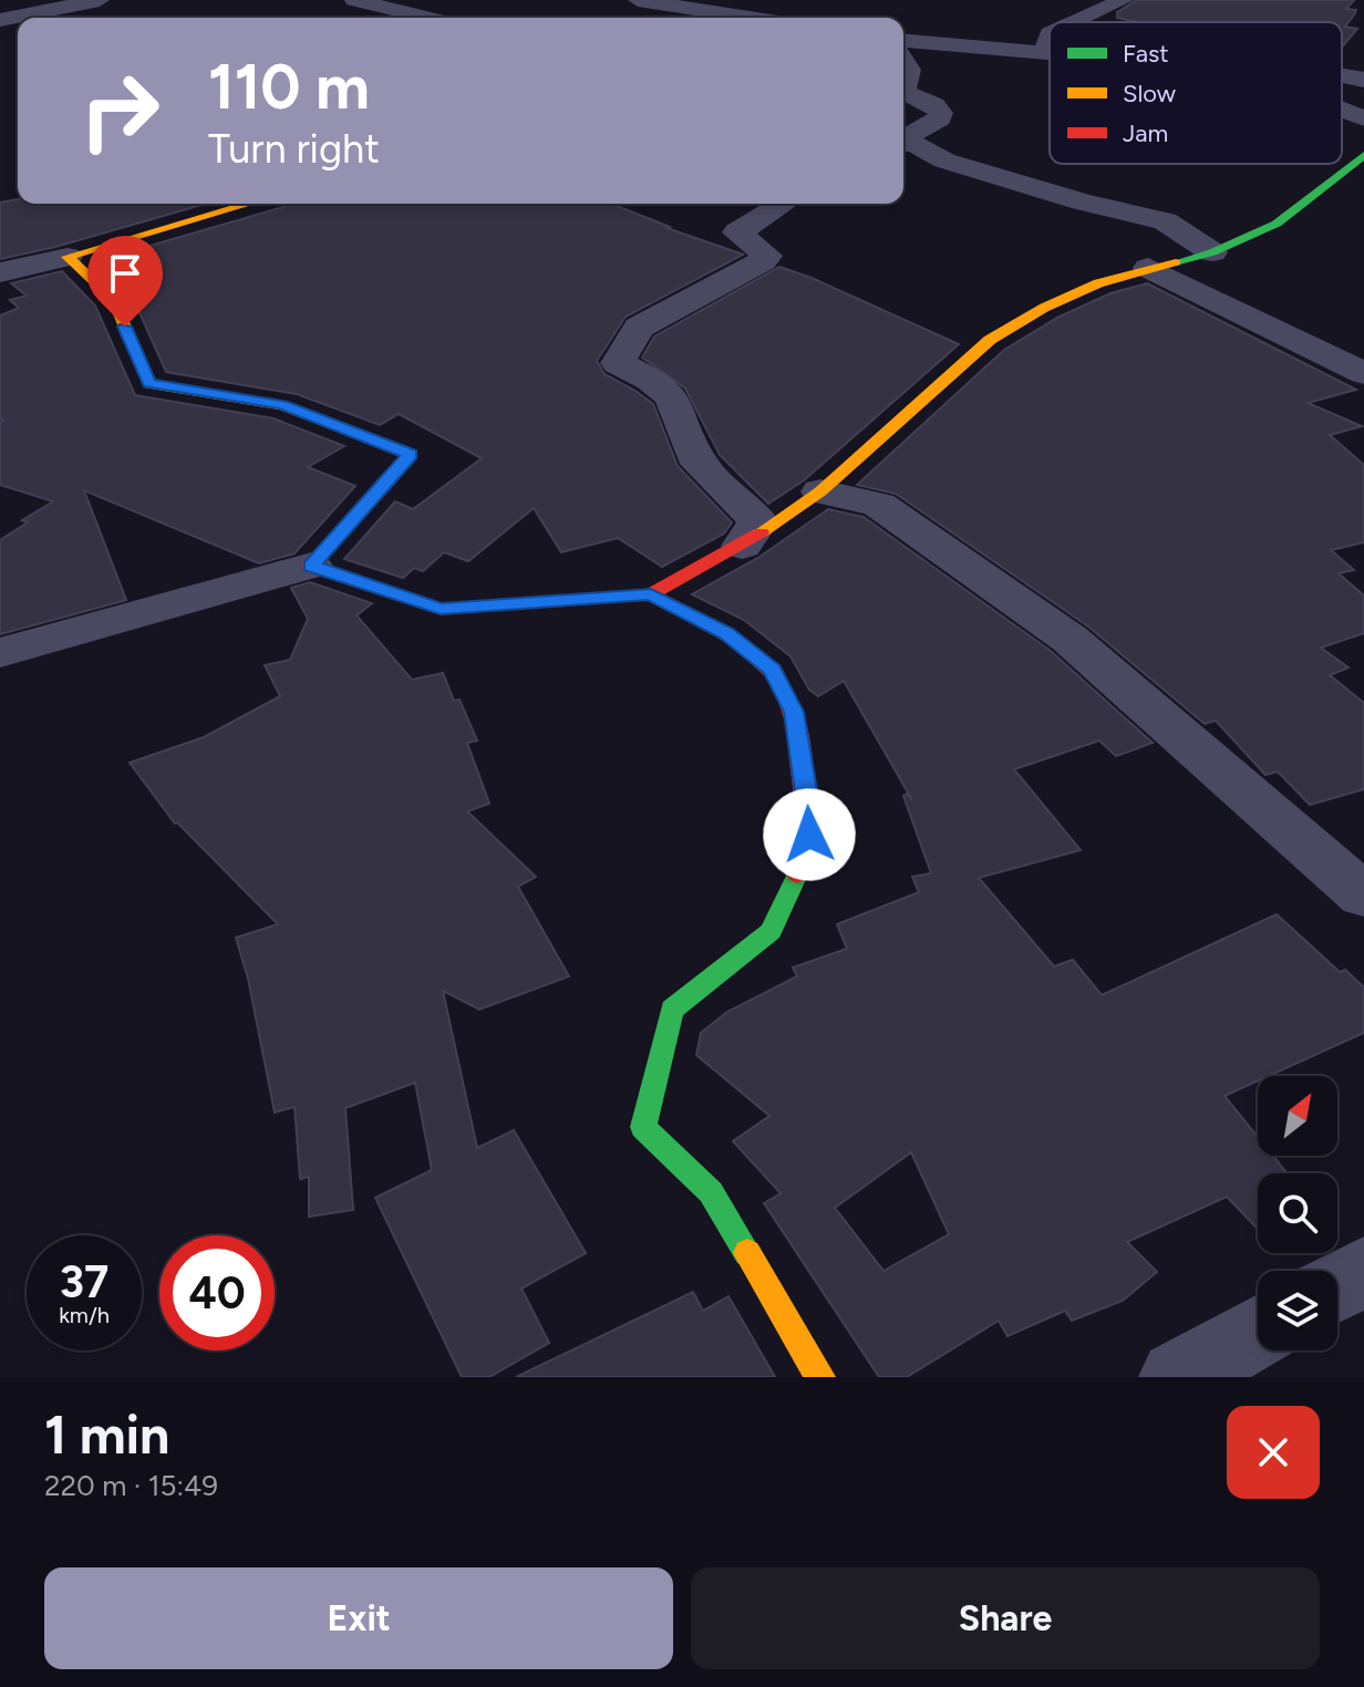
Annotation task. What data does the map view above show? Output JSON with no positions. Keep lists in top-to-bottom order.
{
  "legend": ["Fast", "Slow", "Jam"],
  "north": "top right",
  "page": {
    "turn": ["110 m", "Turn right"],
    "speed": "37 km/h",
    "limit": "40",
    "heading": ["1 min", "220 m · 15:49"],
    "buttons": ["Exit", "Share"]
  }
}
